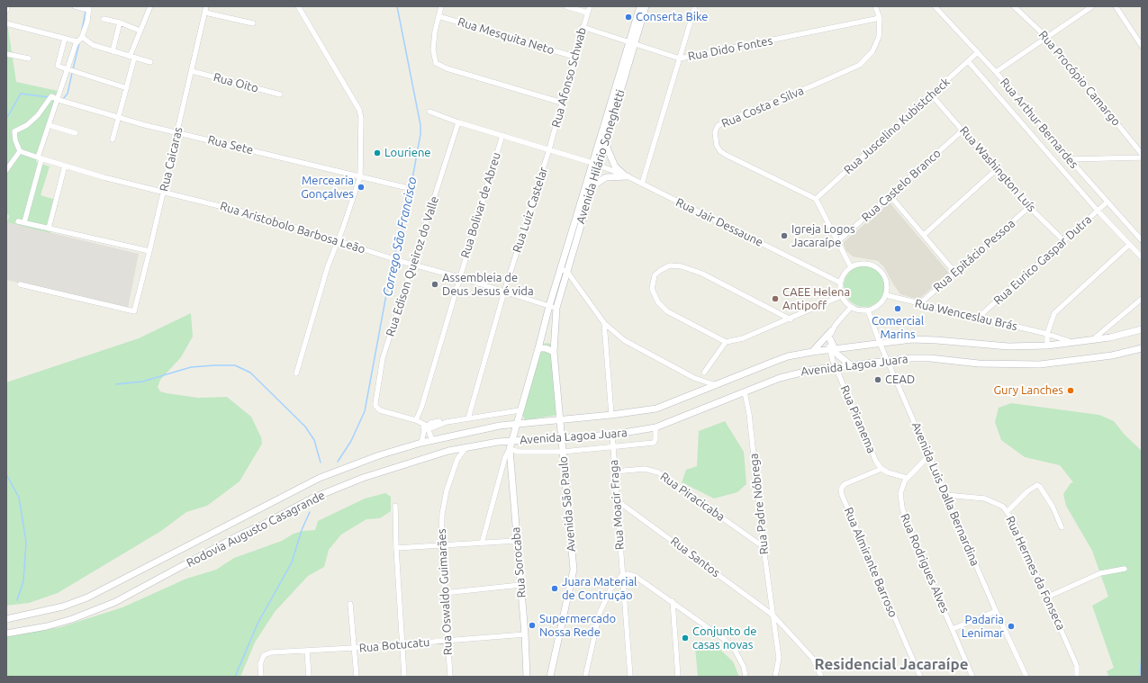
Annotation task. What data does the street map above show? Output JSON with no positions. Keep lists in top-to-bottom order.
{
  "streets": {
    "main road": [
      "Avenida Hilário Soneghetti",
      "Avenida Lagoa Juara",
      "Avenida São Paulo",
      "Rodovia Augusto Casagrande",
      "Rua Sorocaba"
    ],
    "street": [
      "Rua Mesquita Neto",
      "Rua Dido Fontes",
      "Rua Afonso Schwab",
      "Rua Procópio Camargo",
      "Rua Oito",
      "Rua Costa e Silva",
      "Rua Arthur Bernardes",
      "Rua Juscelino Kubistcheck",
      "Rua Sete",
      "Rua Caicaras",
      "Rua Washington Luís",
      "Rua Castelo Branco",
      "Rua Bolivar de Abreu",
      "Rua Luiz Castelar",
      "Rua Jair Dessaune",
      "Rua Aristobolo Barbosa Leão",
      "Rua Epitácio Pessoa",
      "Rua Eurico Gaspar Dutra",
      "Rua Edison Queiroz do Valle",
      "Rua Wenceslau Brás",
      "Rua Piranema",
      "Avenida Luis Dalla Bernardina",
      "Rua Piracicaba",
      "Rua Padre Nóbrega",
      "Rua Moacir Fraga",
      "Rua Santos",
      "Rua Almirante Barroso",
      "Rua Rodrigues Alves",
      "Rua Hermes da Fonseca",
      "Rua Oswaldo Guimarães",
      "Rua Botucatu"
    ]
  },
  "crossings": [
    ["Rua Mesquita Neto", "Rua Afonso Schwab"],
    ["Rua Dido Fontes", "Rua Afonso Schwab"],
    ["Rua Dido Fontes", "Rua Costa e Silva"],
    ["Rua Dido Fontes", "Avenida Hilário Soneghetti"],
    ["Rua Afonso Schwab", "Rua Luiz Castelar"],
    ["Rua Afonso Schwab", "Rua Jair Dessaune"],
    ["Rua Oito", "Rua Caicaras"],
    ["Rua Costa e Silva", "Rua Juscelino Kubistcheck"],
    ["Rua Arthur Bernardes", "Rua Juscelino Kubistcheck"],
    ["Rua Arthur Bernardes", "Rua Eurico Gaspar Dutra"],
    ["Rua Juscelino Kubistcheck", "Rua Washington Luís"],
    ["Rua Sete", "Rua Caicaras"],
    ["Avenida Hilário Soneghetti", "Rua Jair Dessaune"],
    ["Avenida Hilário Soneghetti", "Rua Aristobolo Barbosa Leão"],
    ["Avenida Hilário Soneghetti", "Avenida São Paulo"],
    ["Avenida Hilário Soneghetti", "Rua Sorocaba"],
    ["Rua Caicaras", "Rua Aristobolo Barbosa Leão"],
    ["Rua Washington Luís", "Rua Castelo Branco"],
    ["Rua Washington Luís", "Rua Epitácio Pessoa"],
    ["Rua Washington Luís", "Rua Eurico Gaspar Dutra"],
    ["Rua Bolivar de Abreu", "Rua Jair Dessaune"],
    ["Rua Bolivar de Abreu", "Rua Aristobolo Barbosa Leão"],
    ["Rua Bolivar de Abreu", "Rua Edison Queiroz do Valle"],
    ["Rua Luiz Castelar", "Rua Jair Dessaune"],
    ["Rua Luiz Castelar", "Rua Aristobolo Barbosa Leão"],
    ["Rua Jair Dessaune", "Rua Edison Queiroz do Valle"],
    ["Rua Jair Dessaune", "Rua Wenceslau Brás"],
    ["Rua Jair Dessaune", "Avenida Luis Dalla Bernardina"],
    ["Rua Aristobolo Barbosa Leão", "Rua Edison Queiroz do Valle"],
    ["Rua Aristobolo Barbosa Leão", "Avenida São Paulo"],
    ["Rua Epitácio Pessoa", "Rua Wenceslau Brás"],
    ["Rua Eurico Gaspar Dutra", "Rua Wenceslau Brás"],
    ["Rua Wenceslau Brás", "Avenida Lagoa Juara"],
    ["Rua Wenceslau Brás", "Avenida Luis Dalla Bernardina"],
    ["Avenida Lagoa Juara", "Rua Piranema"],
    ["Avenida Lagoa Juara", "Avenida Luis Dalla Bernardina"],
    ["Avenida Lagoa Juara", "Avenida São Paulo"],
    ["Avenida Lagoa Juara", "Rua Padre Nóbrega"],
    ["Avenida Lagoa Juara", "Rua Moacir Fraga"],
    ["Avenida Lagoa Juara", "Rodovia Augusto Casagrande"],
    ["Avenida Lagoa Juara", "Rua Sorocaba"],
    ["Rua Piranema", "Rua Almirante Barroso"],
    ["Avenida Luis Dalla Bernardina", "Rua Rodrigues Alves"],
    ["Avenida Luis Dalla Bernardina", "Rua Hermes da Fonseca"],
    ["Rua Piracicaba", "Rua Padre Nóbrega"],
    ["Rua Piracicaba", "Rua Moacir Fraga"],
    ["Rua Padre Nóbrega", "Rua Santos"],
    ["Rua Moacir Fraga", "Rua Santos"],
    ["Rodovia Augusto Casagrande", "Rua Sorocaba"],
    ["Rodovia Augusto Casagrande", "Rua Oswaldo Guimarães"],
    ["Rua Sorocaba", "Rua Botucatu"],
    ["Rua Oswaldo Guimarães", "Rua Botucatu"]
  ],
  "districts": ["Residencial Jacaraípe"],
  "water": ["Corrego São Francisco"],
  "places": [
    "Conserta Bike",
    "Louriene",
    "Mercearia Gonçalves",
    "Igreja Logos Jacaraípe",
    "Assembleia de Deus Jesus é vida",
    "CAEE Helena Antipoff",
    "Comercial Marins",
    "CEAD",
    "Gury Lanches",
    "Juara Material de Contrução",
    "Supermercado Nossa Rede",
    "Padaria Lenimar",
    "Conjunto de casas novas"
  ]
}
